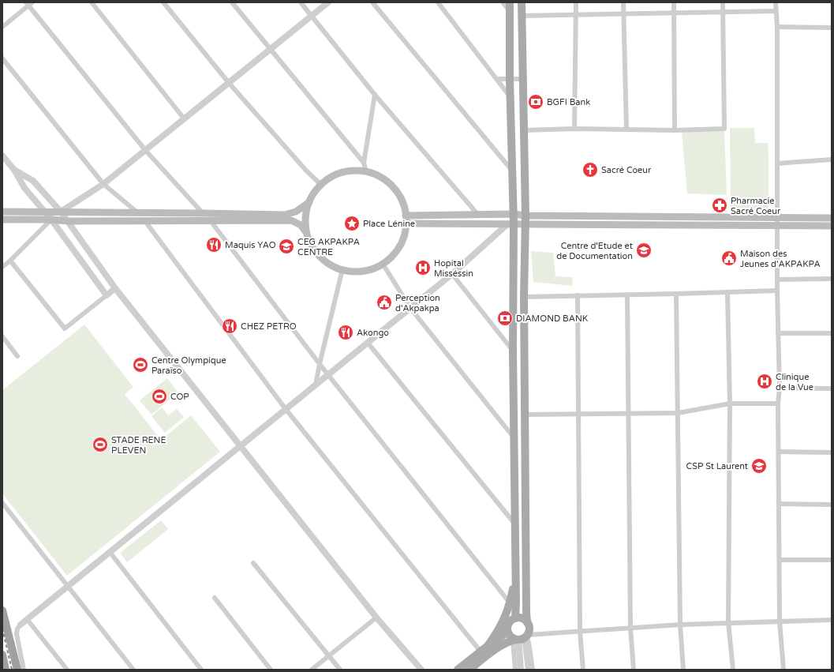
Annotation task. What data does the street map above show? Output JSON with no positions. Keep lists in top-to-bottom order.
{
  "places": {
    "bank": ["BGFI Bank", "DIAMOND BANK"],
    "church": ["Sacré Coeur"],
    "pharmacy": ["Pharmacie Sacré Coeur"],
    "place": ["Place Lénine"],
    "restaurant": ["Maquis YAO", "CHEZ PETRO", "Akongo"],
    "school or university": ["CEG AKPAKPA CENTRE", "Centre d'Etude et de Documentation", "CSP St Laurent"],
    "public building": ["Maison des Jeunes d'AKPAKPA", "Perception d'Akpakpa"],
    "hospital": ["Hopital Misséssin", "Clinique de la Vue"],
    "sports": ["Centre Olympique Paraïso", "COP", "STADE RENE PLEVEN"]
  }
}
